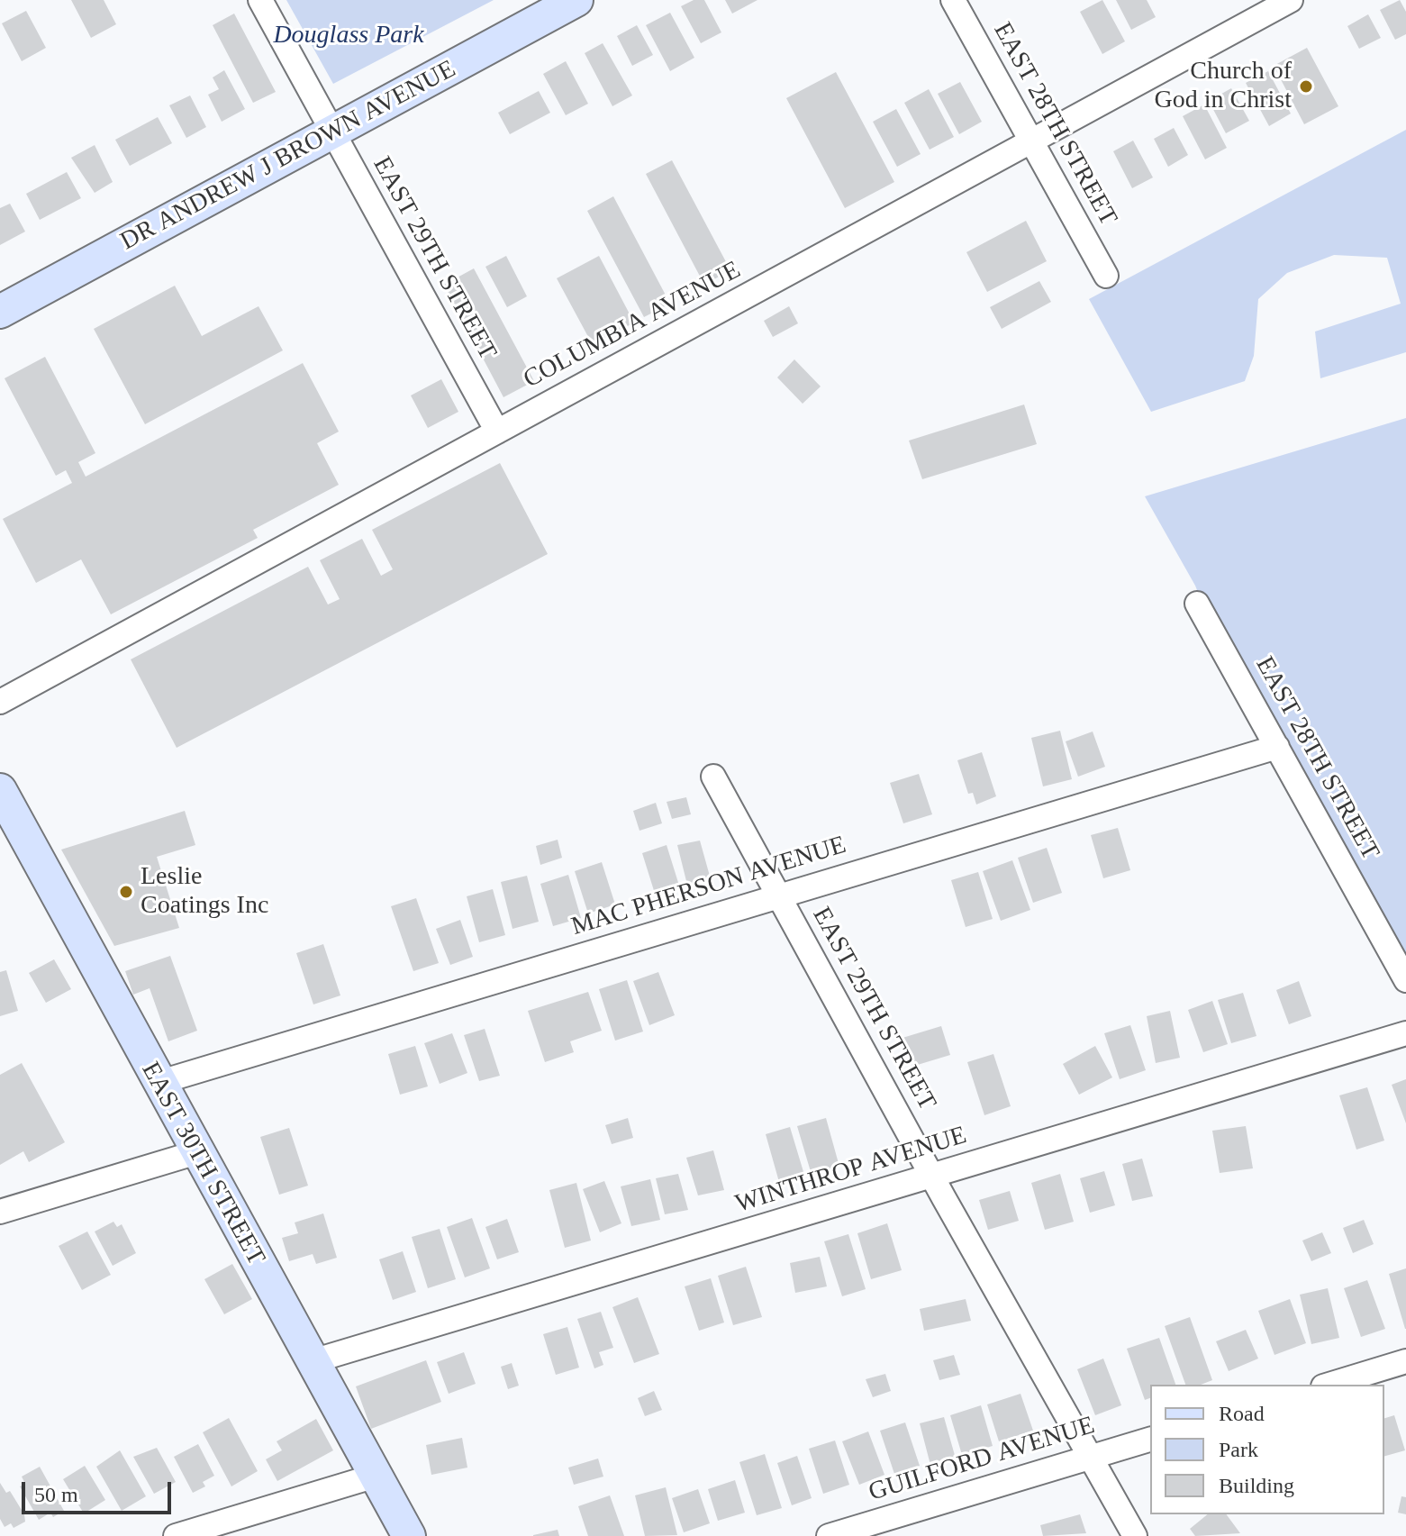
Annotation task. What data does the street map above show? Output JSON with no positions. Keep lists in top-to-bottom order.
{
  "streets": {
    "main road": ["DR ANDREW J BROWN AVENUE", "EAST 30TH STREET"],
    "street": [
      "EAST 28TH STREET",
      "EAST 29TH STREET",
      "COLUMBIA AVENUE",
      "MAC PHERSON AVENUE",
      "WINTHROP AVENUE",
      "GUILFORD AVENUE"
    ]
  },
  "crossings": [
    ["EAST 28TH STREET", "COLUMBIA AVENUE"],
    ["EAST 28TH STREET", "MAC PHERSON AVENUE"],
    ["DR ANDREW J BROWN AVENUE", "EAST 29TH STREET"],
    ["EAST 29TH STREET", "COLUMBIA AVENUE"],
    ["EAST 29TH STREET", "MAC PHERSON AVENUE"],
    ["EAST 29TH STREET", "WINTHROP AVENUE"],
    ["EAST 29TH STREET", "GUILFORD AVENUE"],
    ["MAC PHERSON AVENUE", "EAST 30TH STREET"],
    ["EAST 30TH STREET", "WINTHROP AVENUE"]
  ],
  "parks": ["Douglass Park"],
  "places": ["Church of God in Christ", "Leslie Coatings Inc"],
  "legend": ["Road", "Park", "Building"],
  "scale_bar": "50 m"
}
